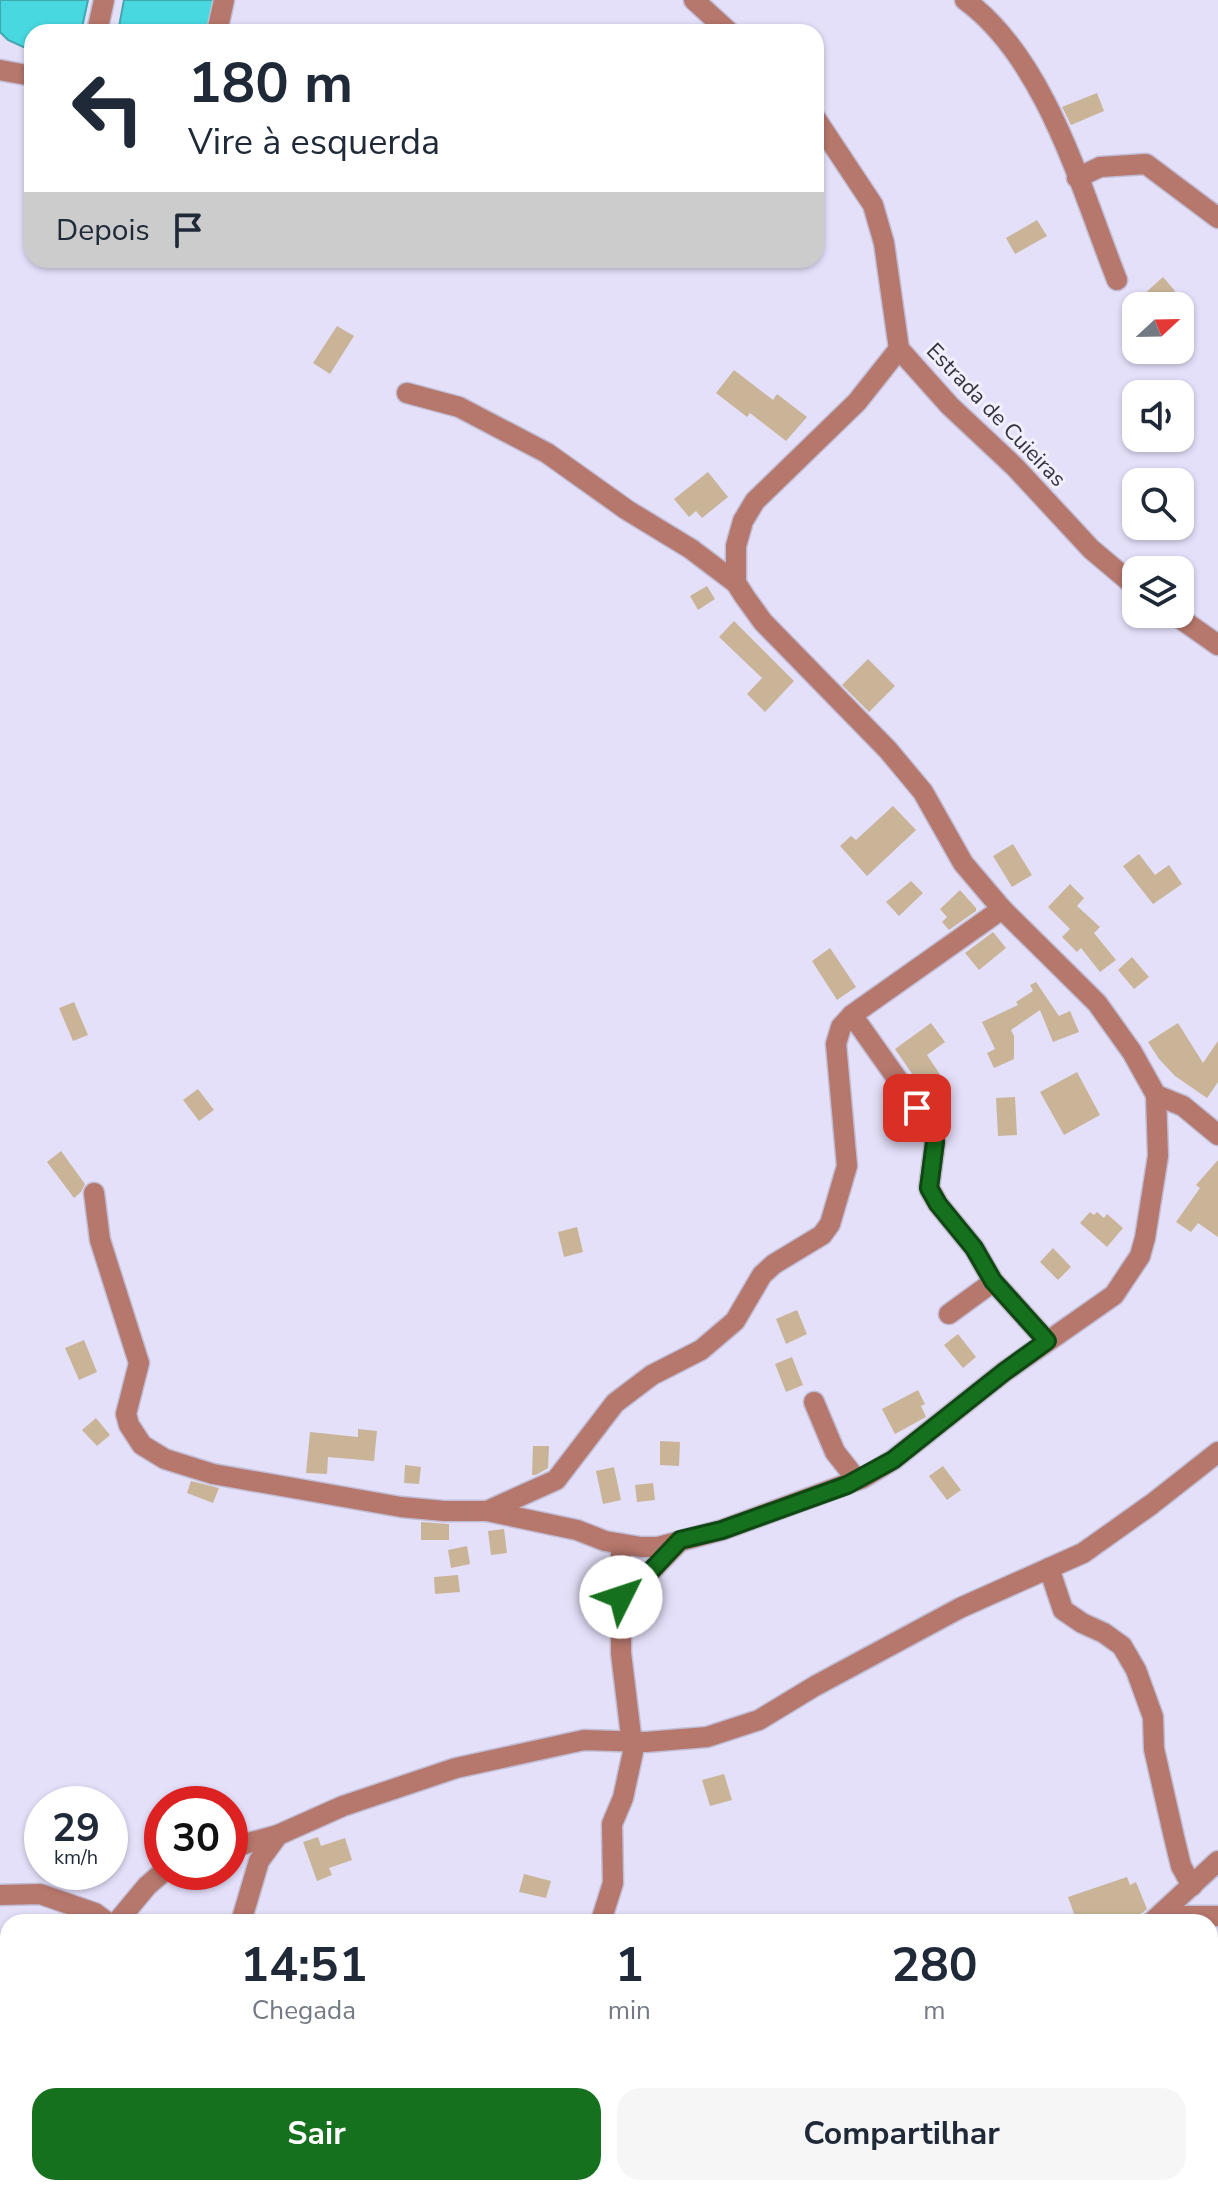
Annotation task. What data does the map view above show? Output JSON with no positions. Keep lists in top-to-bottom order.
{
  "streets": {
    "street": ["Estrada de Cuieiras"]
  },
  "north": "right",
  "page": {
    "turn": ["180 m", "Vire à esquerda"],
    "then": "Depois",
    "speed": "29 km/h",
    "limit": "30",
    "eta": [
      "14:51",
      "Chegada",
      "1",
      "min",
      "280",
      "m"
    ],
    "buttons": ["Sair", "Compartilhar"]
  }
}
